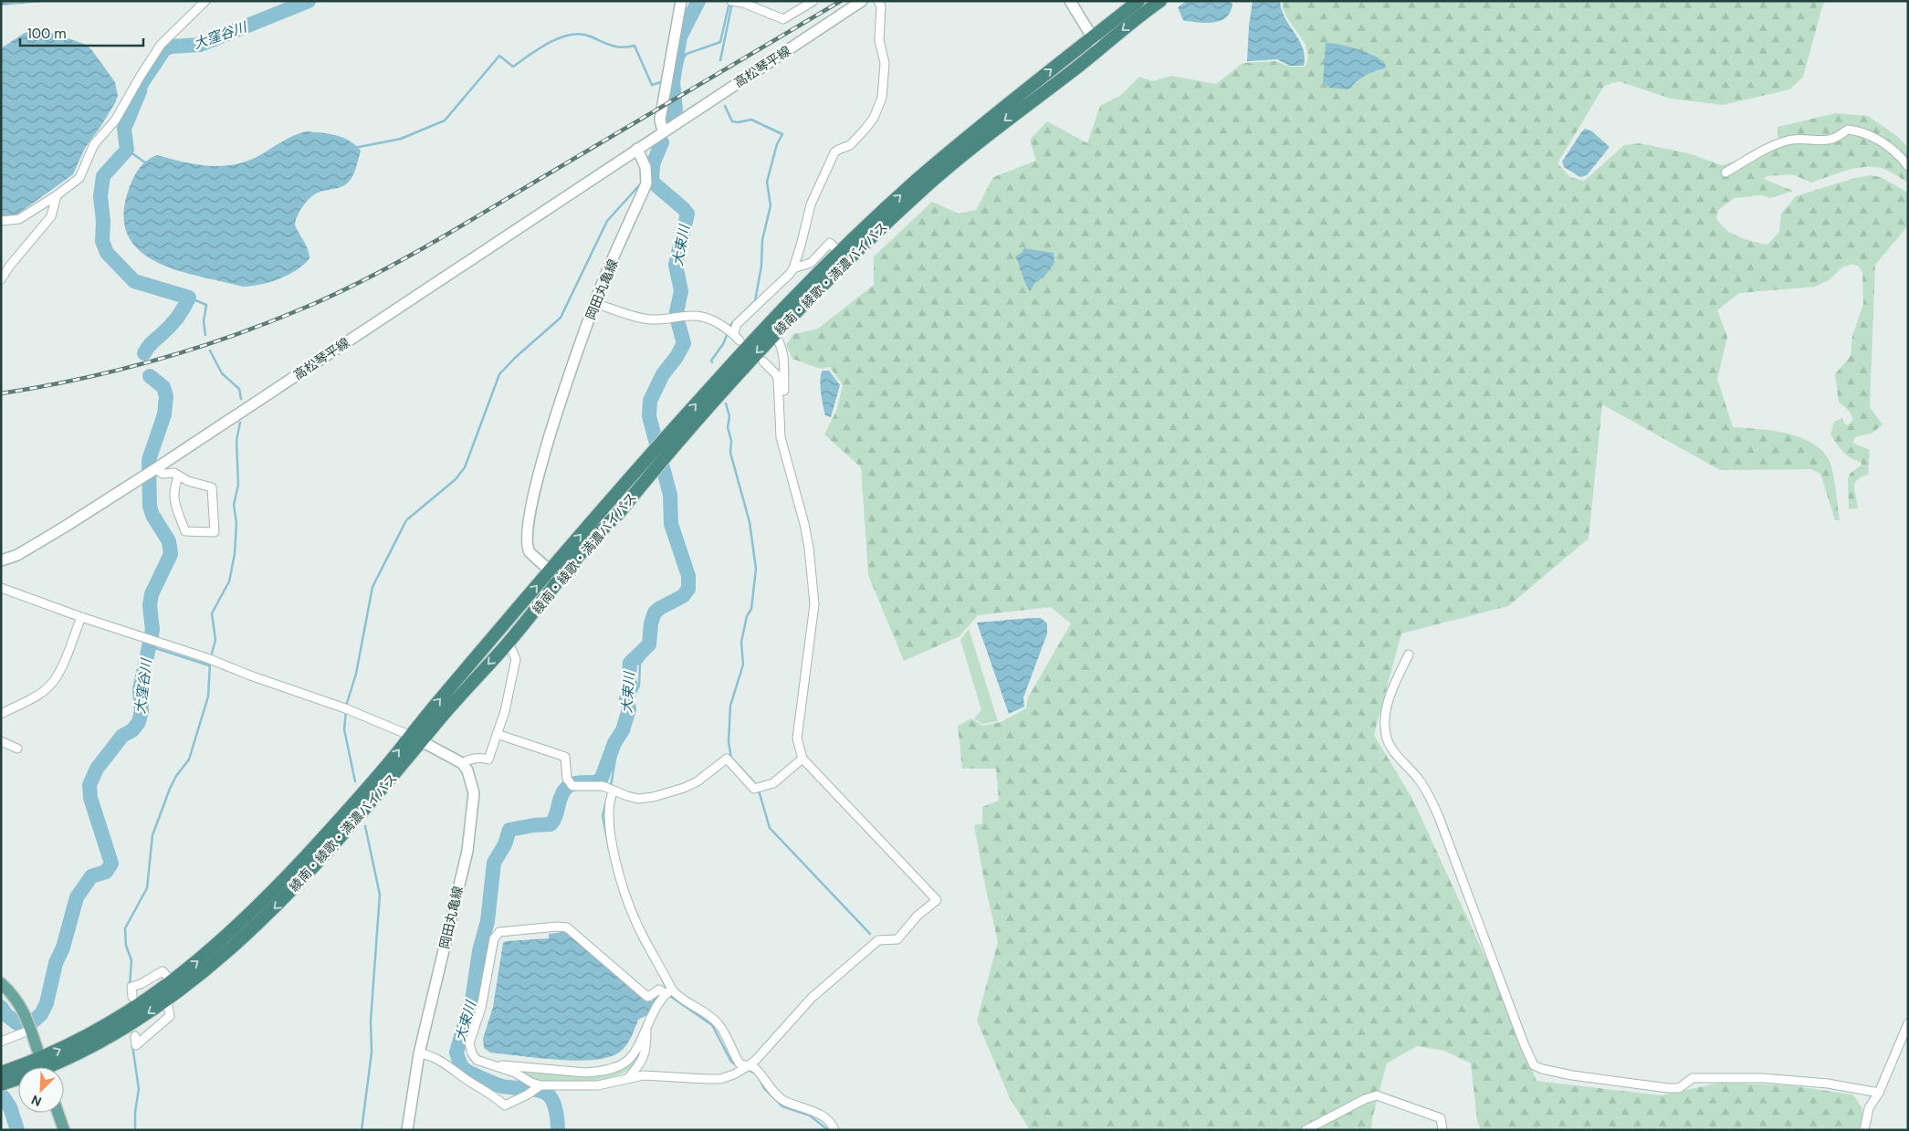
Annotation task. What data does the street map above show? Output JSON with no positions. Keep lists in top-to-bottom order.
{
  "streets": {
    "highway": ["綾南・綾歌・満濃バイパス"],
    "main road": ["高松琴平線", "岡田丸亀線"]
  },
  "crossings": [
    ["高松琴平線", "岡田丸亀線"],
    ["綾南・綾歌・満濃バイパス", "岡田丸亀線"]
  ],
  "water": ["大窪谷川", "大束川"],
  "scale_bar": "100 m",
  "north": "bottom left"
}
